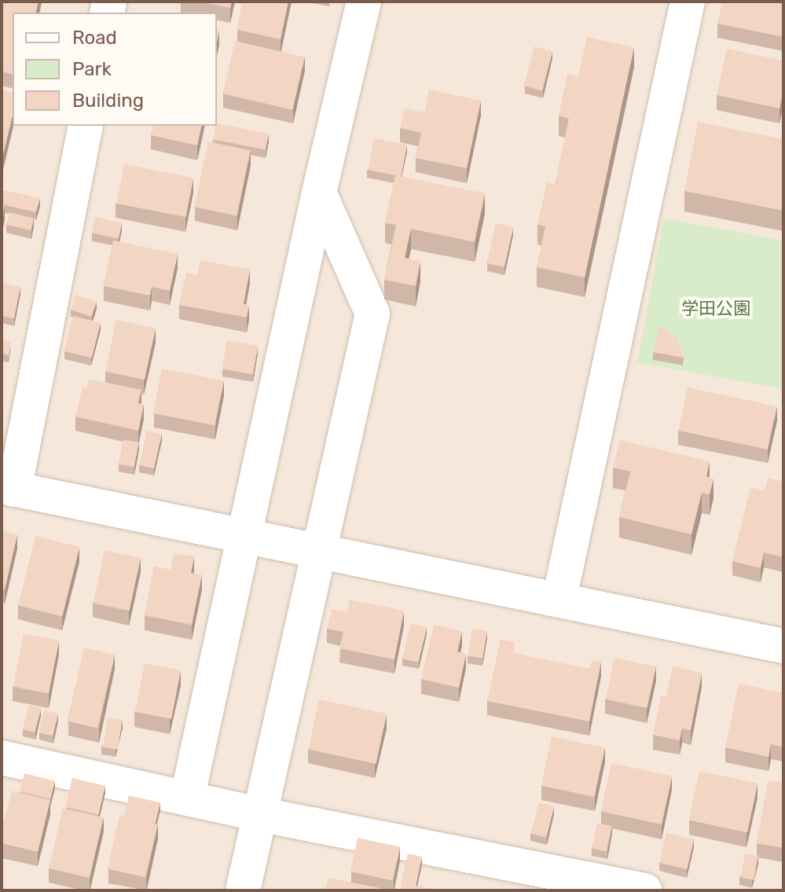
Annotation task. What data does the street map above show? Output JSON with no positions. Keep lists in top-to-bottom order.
{
  "parks": ["学田公園"],
  "legend": ["Road", "Park", "Building"]
}
